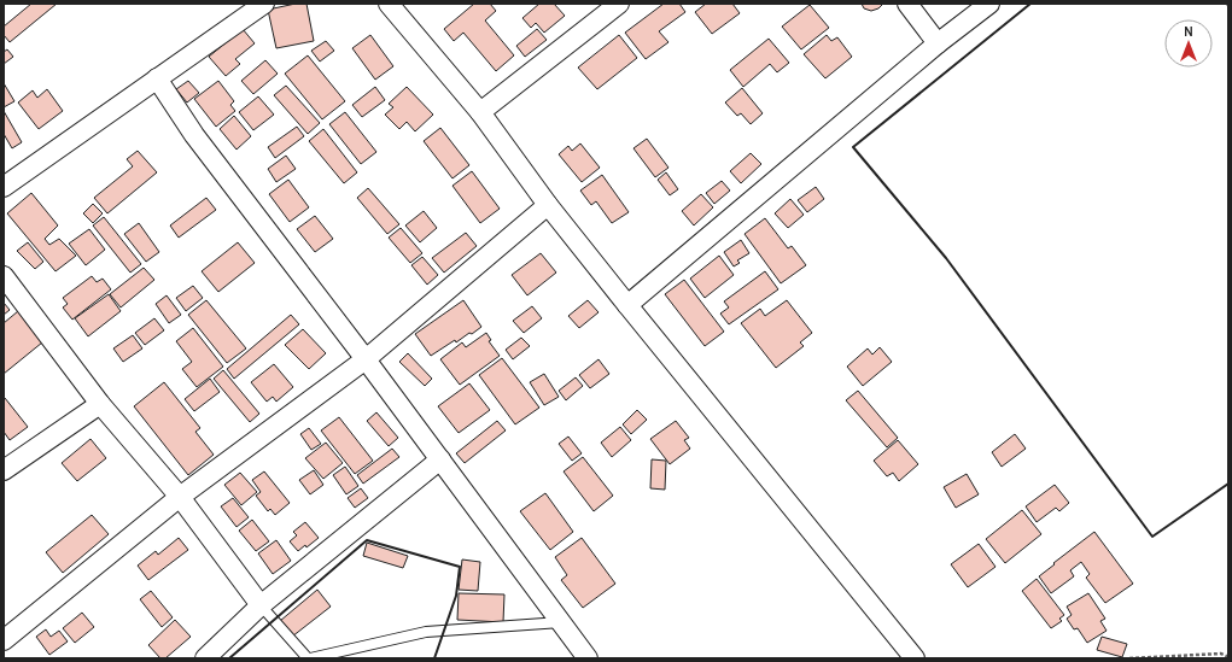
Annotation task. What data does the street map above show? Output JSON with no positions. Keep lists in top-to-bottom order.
{
  "north": "top"
}
